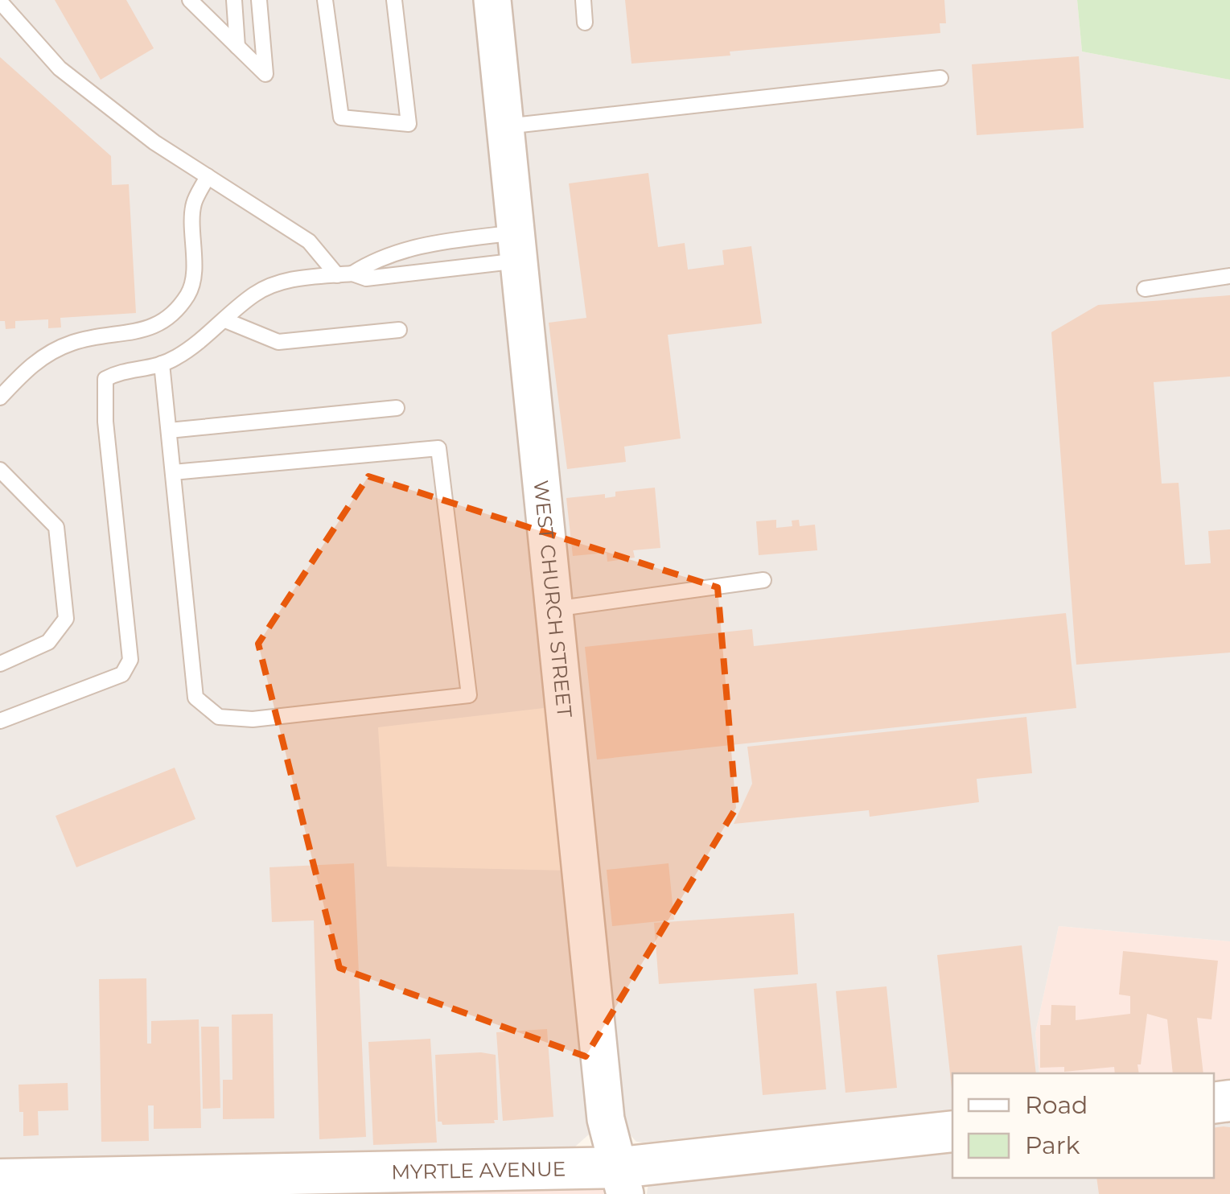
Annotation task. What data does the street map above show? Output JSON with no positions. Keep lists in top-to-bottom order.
{
  "streets": {
    "main road": ["MYRTLE AVENUE"],
    "street": ["WEST CHURCH STREET"]
  },
  "crossings": [
    ["WEST CHURCH STREET", "MYRTLE AVENUE"]
  ],
  "legend": ["Road", "Park"]
}
